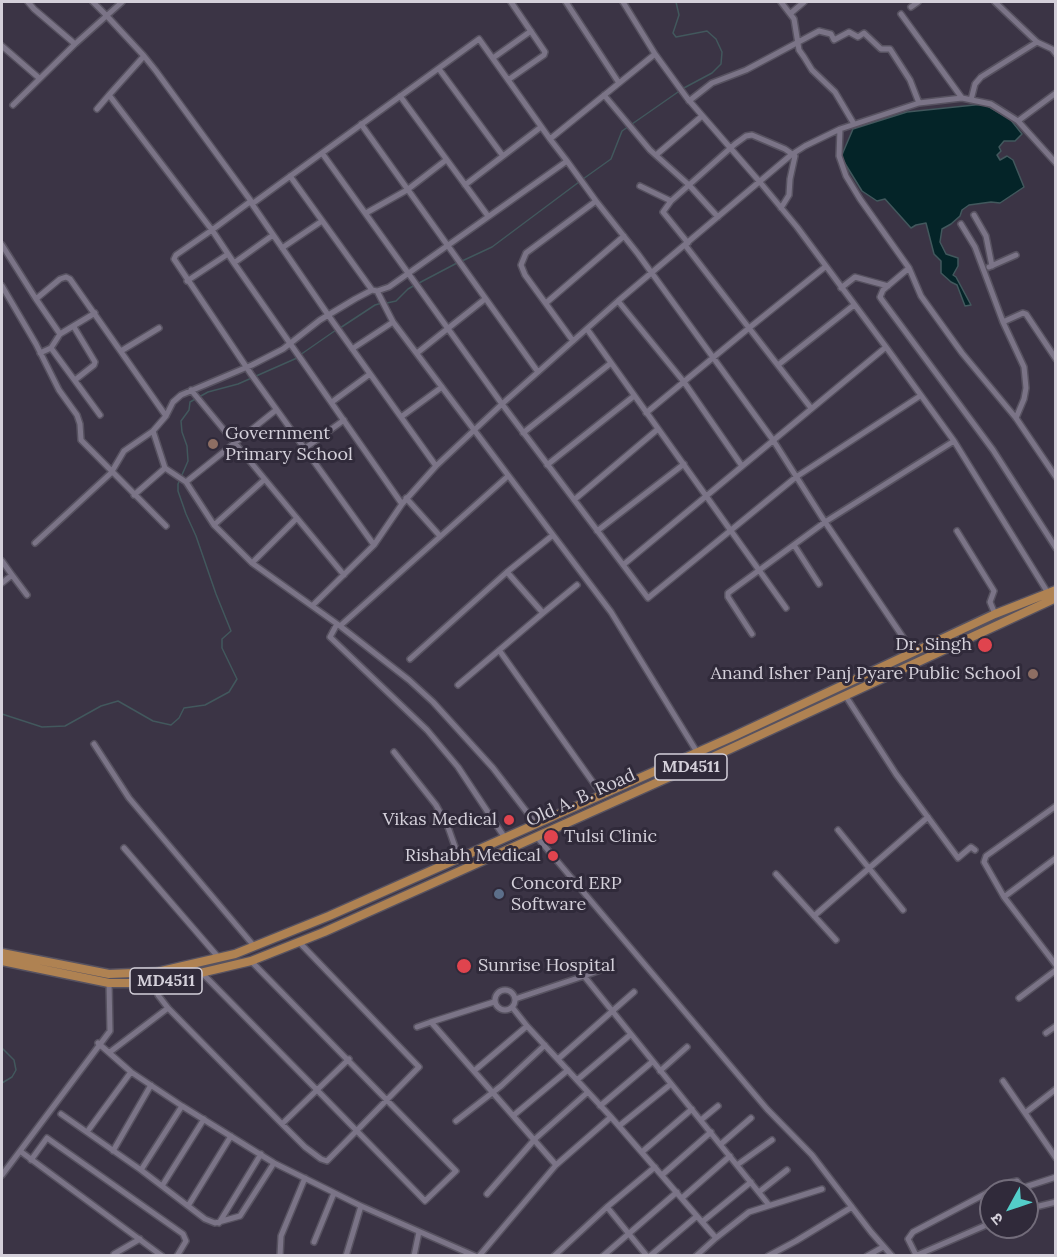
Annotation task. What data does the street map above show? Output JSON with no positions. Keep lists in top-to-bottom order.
{
  "streets": {
    "main road": ["MD4511", "Old A. B. Road"]
  },
  "places": [
    "Government Primary School",
    "Dr. Singh",
    "Anand Isher Panj Pyare Public School",
    "Vikas Medical",
    "Tulsi Clinic",
    "Rishabh Medical",
    "Concord ERP Software",
    "Sunrise Hospital"
  ],
  "north": "bottom left"
}
